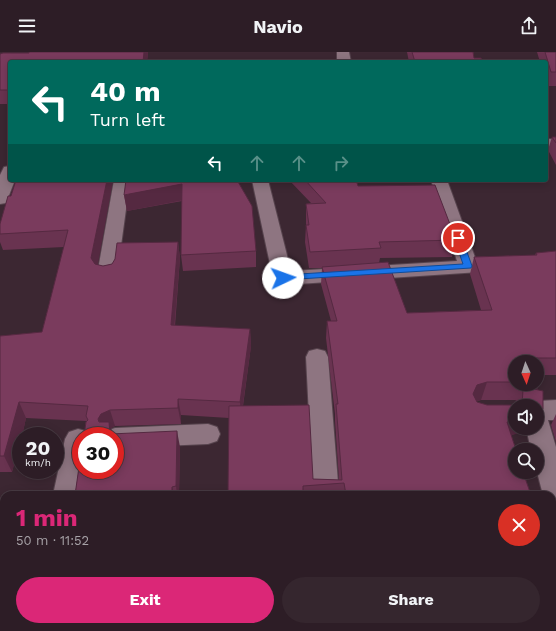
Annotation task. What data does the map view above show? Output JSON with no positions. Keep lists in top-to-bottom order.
{
  "north": "bottom",
  "page": {
    "header": "Navio",
    "turn": ["40 m", "Turn left"],
    "speed": "20 km/h",
    "limit": "30",
    "heading": ["1 min", "50 m · 11:52"],
    "buttons": ["Exit", "Share"]
  }
}
